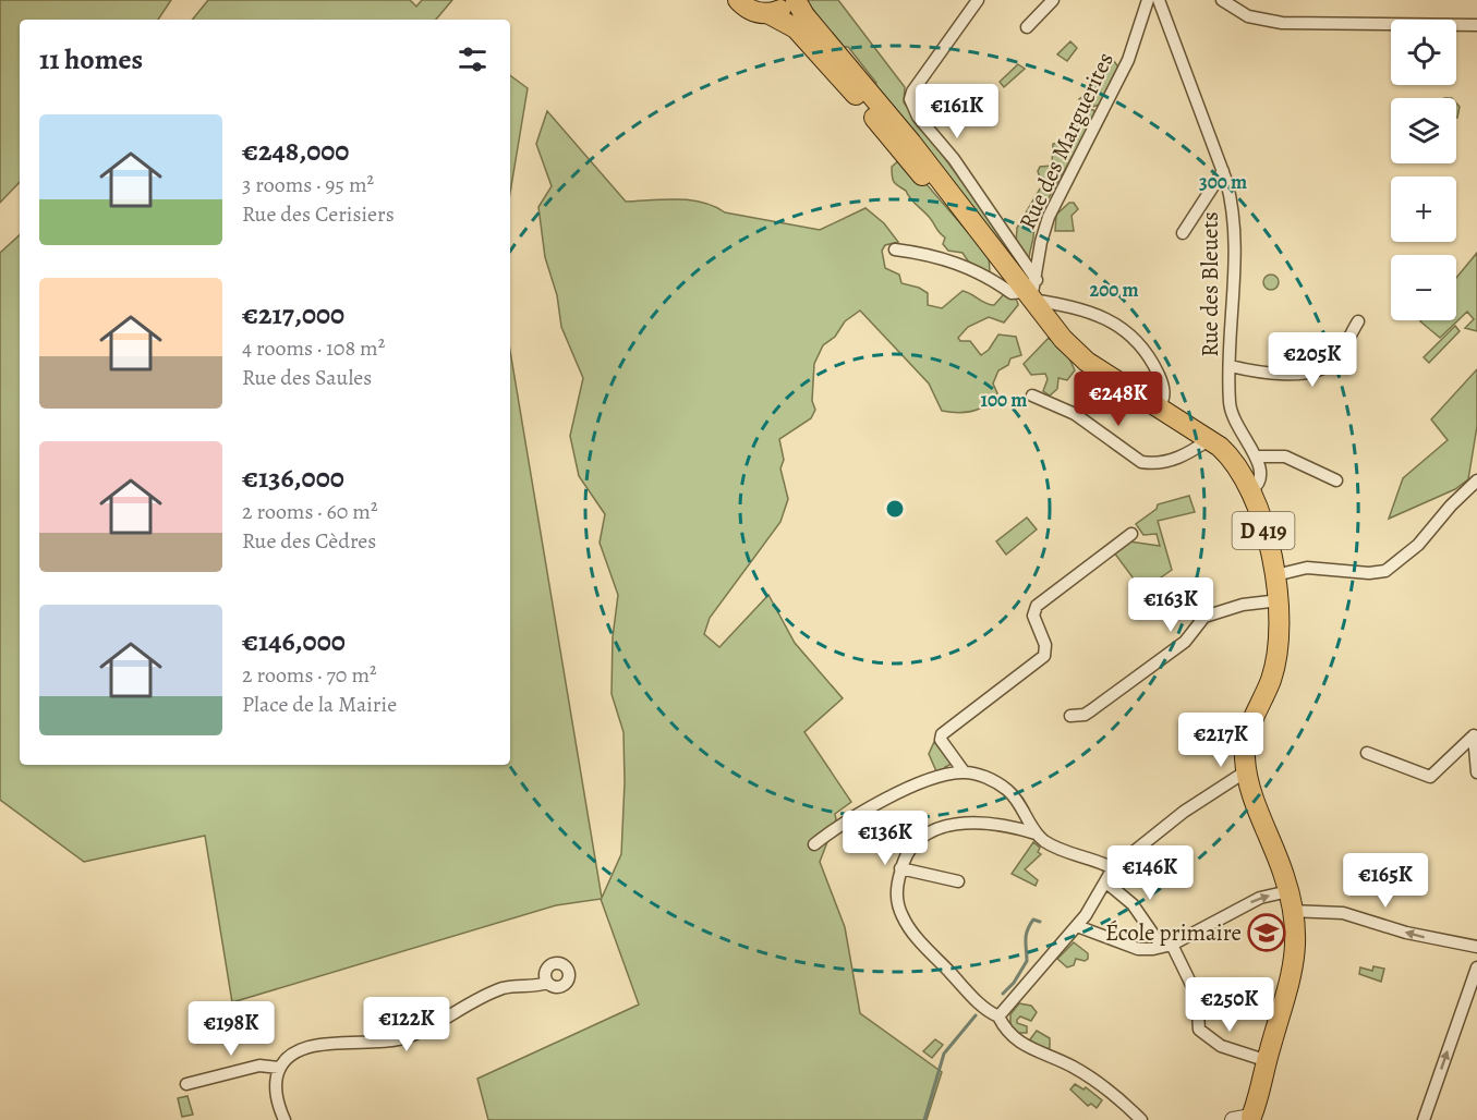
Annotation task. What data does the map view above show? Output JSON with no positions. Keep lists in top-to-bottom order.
{
  "streets": {
    "main road": ["D 419"],
    "street": ["Rue des Marguerites", "Rue des Bleuets"]
  },
  "crossings": [
    ["Rue des Marguerites", "D 419"]
  ],
  "places": {
    "school or university": ["École primaire"]
  },
  "page": {
    "map_buttons": ["+", "−"],
    "heading": "11 homes",
    "price": [
      "€161K",
      "€205K",
      "€248K",
      "€163K",
      "€217K",
      "€136K",
      "€146K",
      "€165K",
      "€250K",
      "€122K",
      "€198K"
    ],
    "list": [
      {
        "name": "€248,000",
        "note": "3 rooms · 95 m² · Rue des Cerisiers"
      },
      {
        "name": "€217,000",
        "note": "4 rooms · 108 m² · Rue des Saules"
      },
      {
        "name": "€136,000",
        "note": "2 rooms · 60 m² · Rue des Cèdres"
      },
      {
        "name": "€146,000",
        "note": "2 rooms · 70 m² · Place de la Mairie"
      }
    ]
  },
  "rings": ["300 m", "200 m", "100 m"]
}
